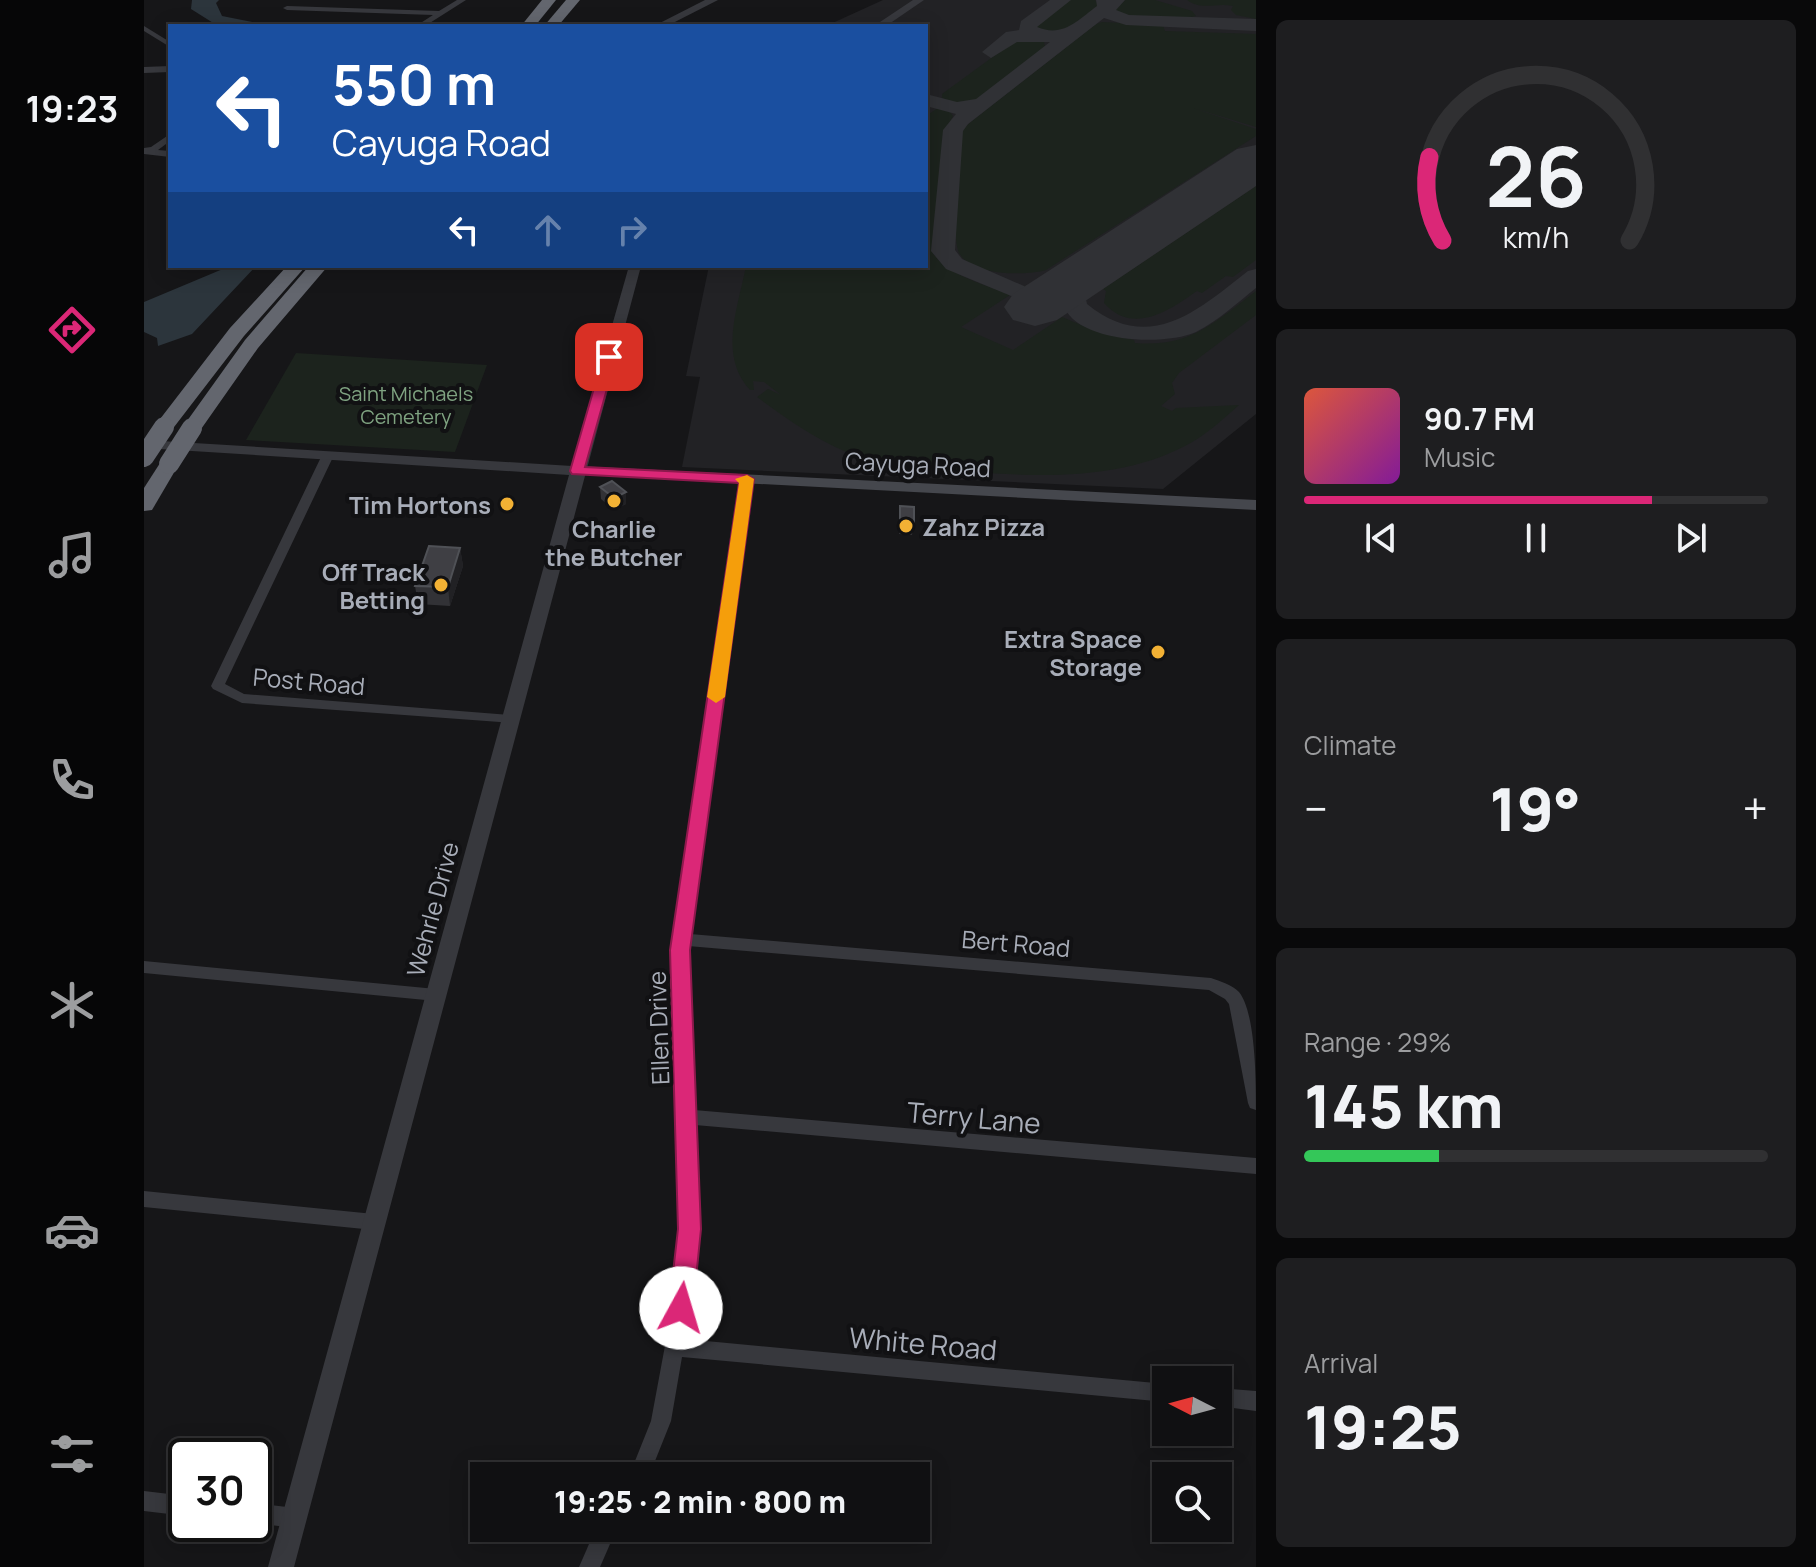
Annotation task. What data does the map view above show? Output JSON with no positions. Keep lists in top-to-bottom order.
{
  "streets": {
    "main road": ["Cayuga Road"],
    "street": [
      "Post Road",
      "Wehrle Drive",
      "Bert Road",
      "Ellen Drive",
      "Terry Lane",
      "White Road"
    ]
  },
  "crossings": [
    ["Cayuga Road", "Wehrle Drive"],
    ["Cayuga Road", "Ellen Drive"],
    ["Post Road", "Wehrle Drive"],
    ["Bert Road", "Ellen Drive"],
    ["Ellen Drive", "Terry Lane"],
    ["Ellen Drive", "White Road"]
  ],
  "parks": ["Saint Michaels Cemetery"],
  "places": [
    "Charlie the Butcher",
    "Tim Hortons",
    "Zahz Pizza",
    "Off Track Betting",
    "Extra Space Storage"
  ],
  "north": "left",
  "page": {
    "tabs": "19:23",
    "turn": ["550 m", "Cayuga Road"],
    "song": ["90.7 FM", "Music"],
    "tile": [
      "Climate",
      ["Range · 29%", "145 km"],
      ["Arrival", "19:25"]
    ],
    "heat": ["−", "19°", "+"],
    "limit": "30",
    "trip": "19:25 · 2 min · 800 m",
    "gauge": ["26", "km/h"]
  }
}
